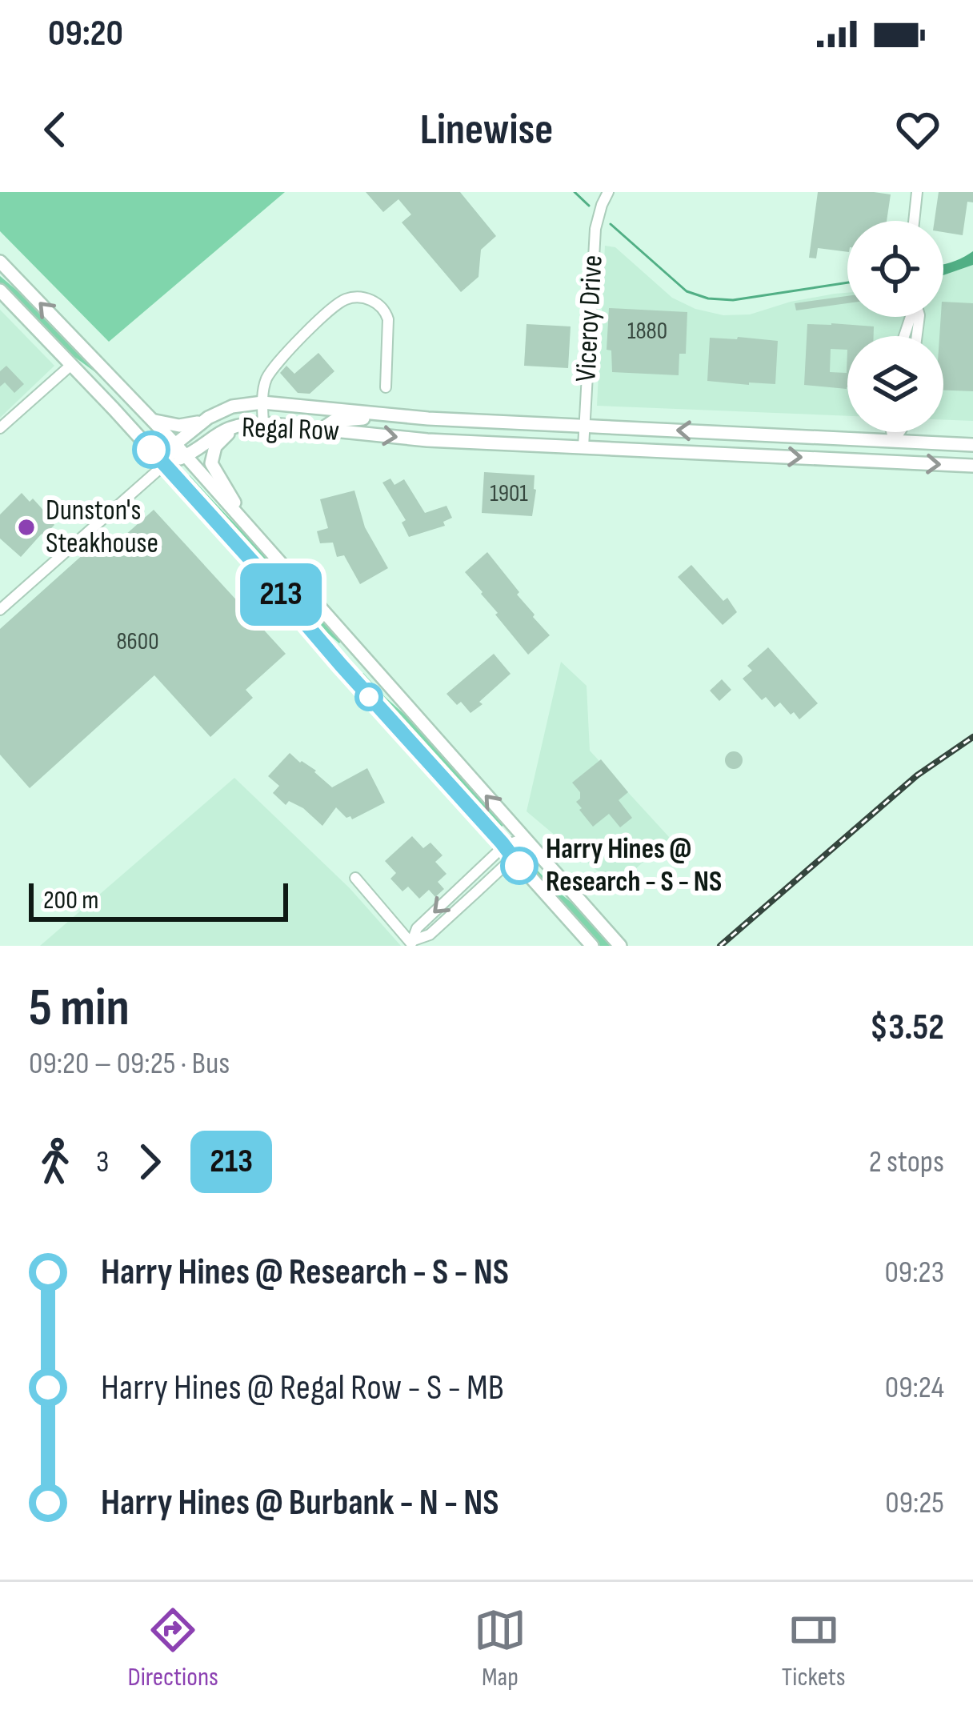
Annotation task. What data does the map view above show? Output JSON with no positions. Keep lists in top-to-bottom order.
{
  "streets": {
    "main road": ["Regal Row"],
    "street": ["Viceroy Drive"]
  },
  "crossings": [
    ["Viceroy Drive", "Regal Row"]
  ],
  "places": ["Dunston's Steakhouse", "Harry Hines @ Research - S - NS"],
  "lines": ["bus line 213"],
  "house_numbers": ["1880", "1901", "8600"],
  "scale_bar": "200 m",
  "page": {
    "status": "09:20",
    "header": "Linewise",
    "on_map": "213",
    "scale": "200 m",
    "heading": ["5 min", "09:20 – 09:25 · Bus", "$3.52"],
    "legs": ["3", "213", "2 stops"],
    "list": [
      {
        "name": "Harry Hines @ Research - S - NS",
        "value": "09:23"
      },
      {
        "name": "Harry Hines @ Regal Row - S - MB",
        "value": "09:24"
      },
      {
        "name": "Harry Hines @ Burbank - N - NS",
        "value": "09:25"
      }
    ],
    "tabs": ["Directions", "Map", "Tickets"]
  }
}
